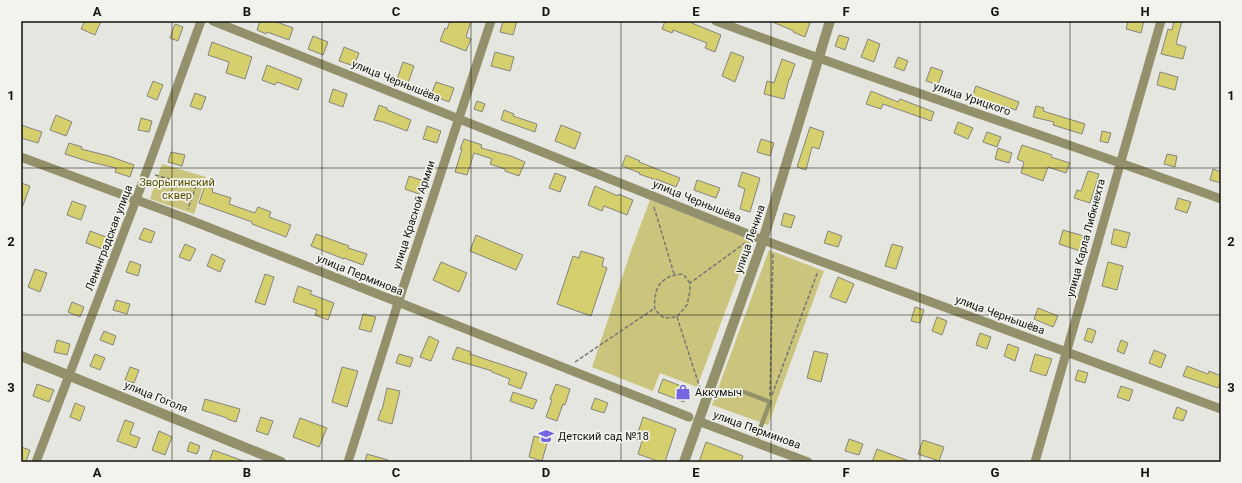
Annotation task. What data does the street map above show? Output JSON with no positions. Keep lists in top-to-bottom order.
{
  "streets": {
    "street": [
      "улица Чернышёва",
      "улица Урицкого",
      "улица Красной Армии",
      "Ленинградская улица",
      "улица Карла Либкнехта",
      "улица Ленина",
      "улица Перминова",
      "улица Гоголя"
    ]
  },
  "crossings": [
    ["улица Чернышёва", "улица Красной Армии"],
    ["улица Чернышёва", "улица Карла Либкнехта"],
    ["улица Чернышёва", "улица Ленина"],
    ["улица Урицкого", "улица Карла Либкнехта"],
    ["улица Урицкого", "улица Ленина"],
    ["улица Красной Армии", "улица Перминова"],
    ["Ленинградская улица", "улица Перминова"],
    ["Ленинградская улица", "улица Гоголя"],
    ["улица Ленина", "улица Перминова"]
  ],
  "parks": ["Зворыгинский сквер"],
  "places": {
    "shop": ["Аккумыч"],
    "school or university": ["Детский сад №18"]
  },
  "grid": {
    "columns": [
      "A",
      "B",
      "C",
      "D",
      "E",
      "F",
      "G",
      "H"
    ],
    "rows": ["1", "2", "3"]
  }
}
